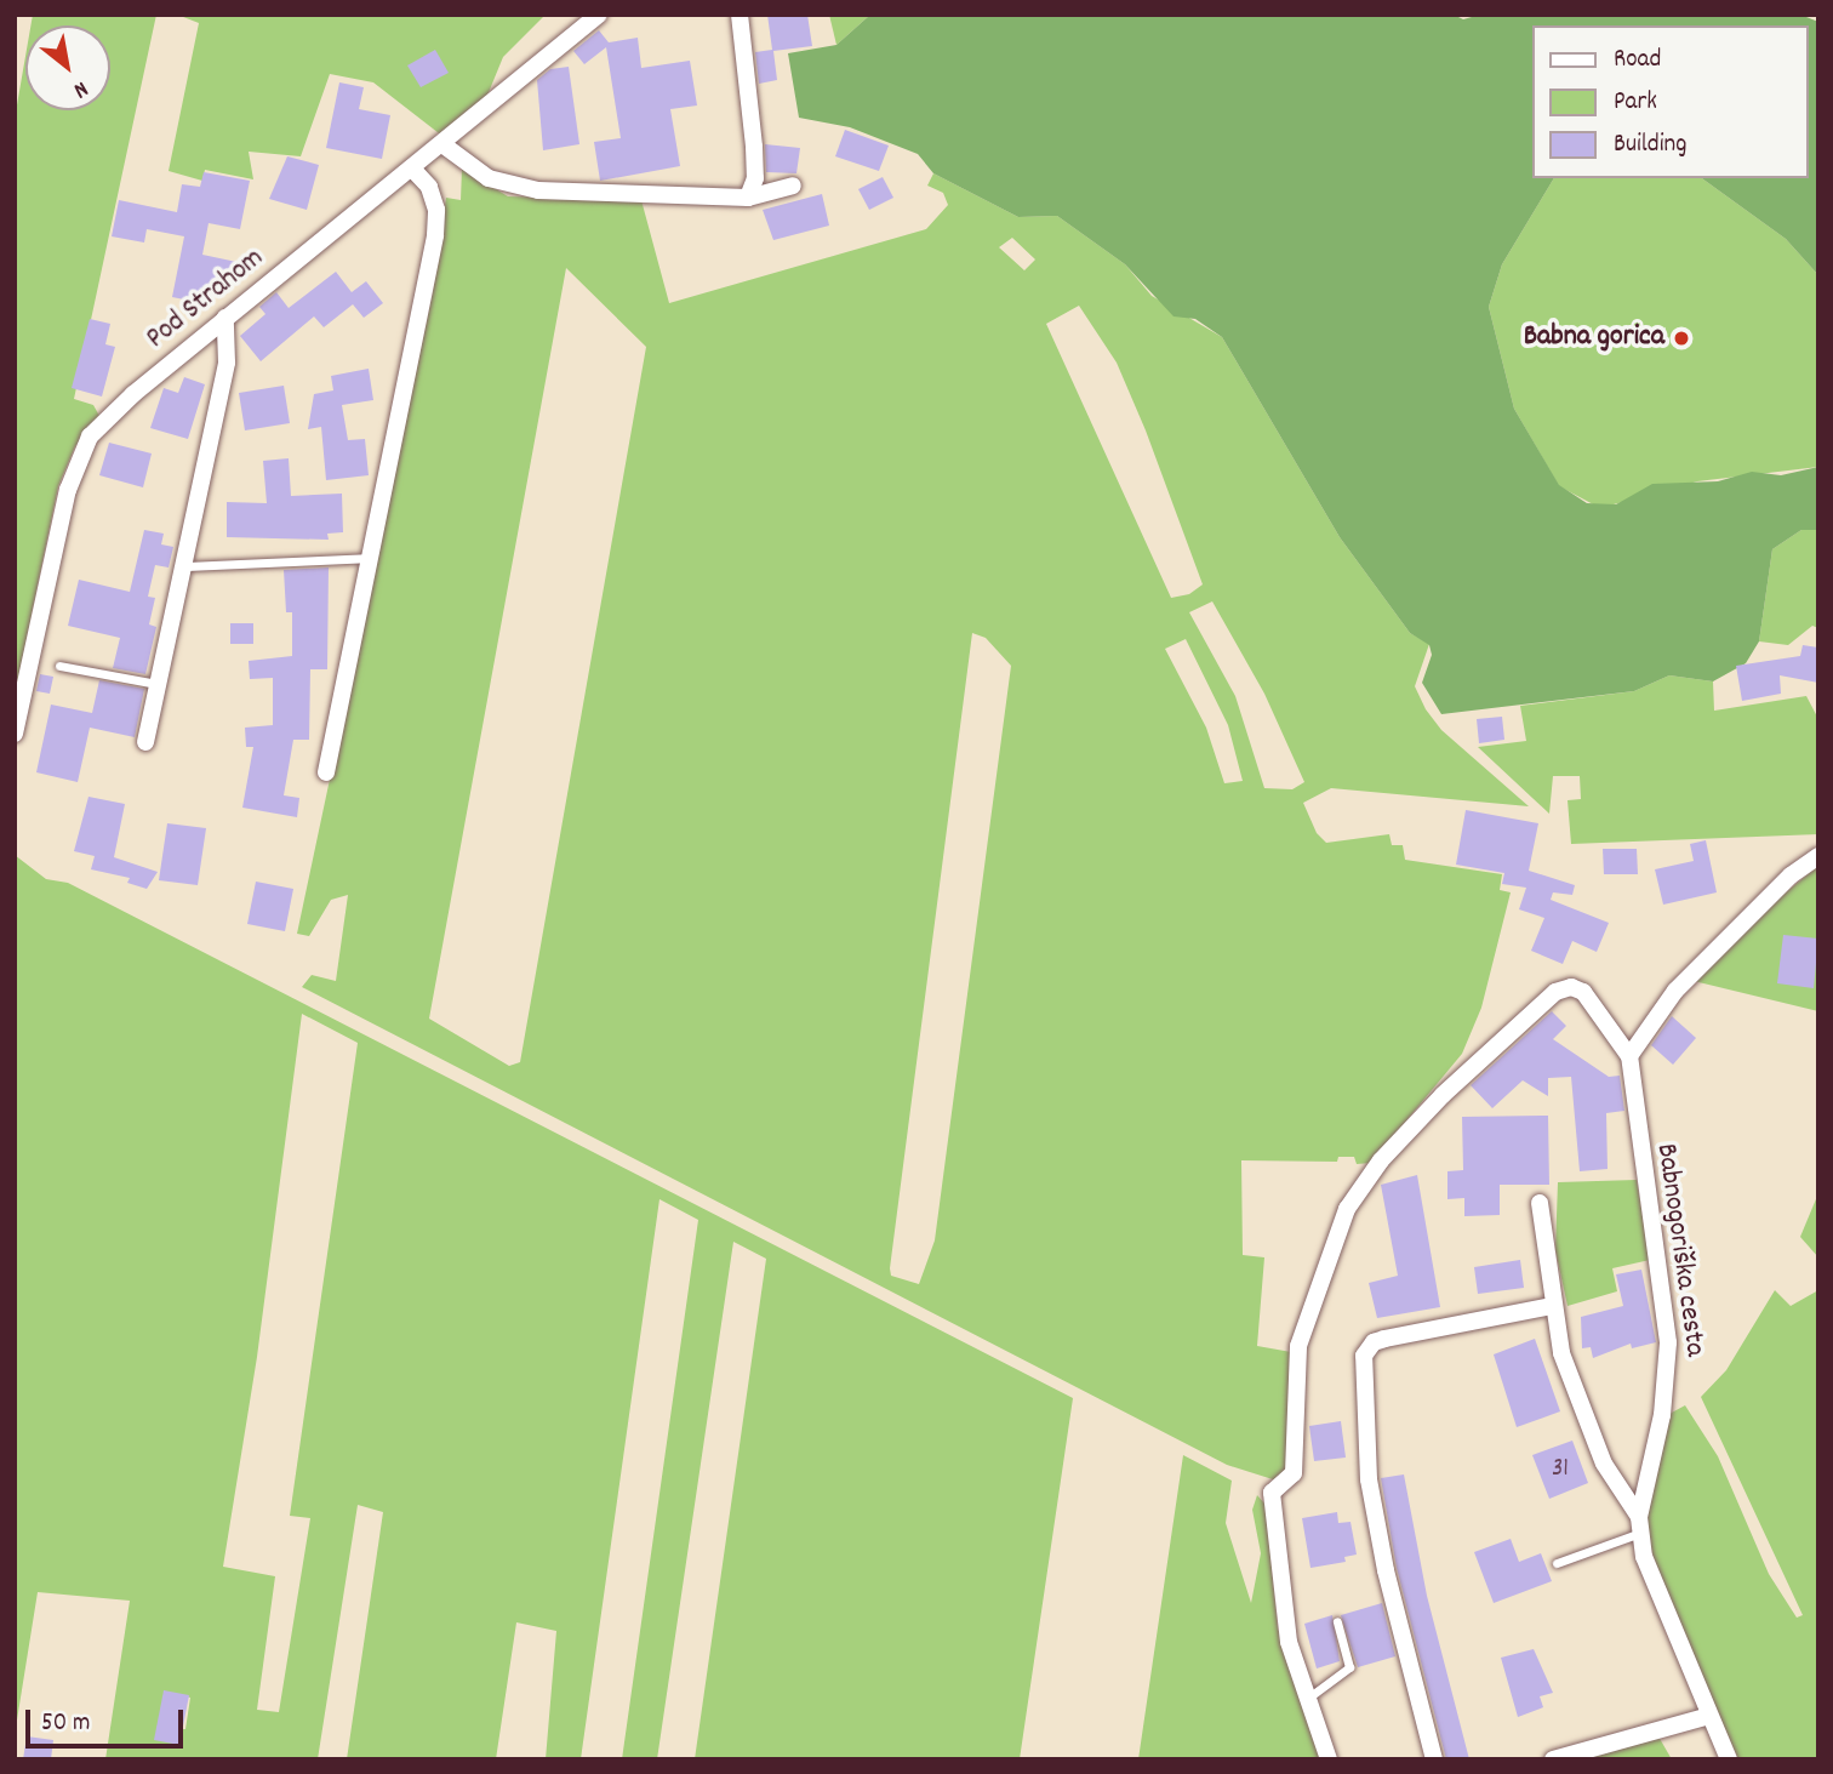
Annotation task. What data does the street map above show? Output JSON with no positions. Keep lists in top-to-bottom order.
{
  "streets": {
    "street": ["Pod Strahom", "Babnogoriška cesta"]
  },
  "places": ["Babna gorica"],
  "house_numbers": ["31"],
  "legend": ["Road", "Park", "Building"],
  "scale_bar": "50 m",
  "north": "bottom right"
}
